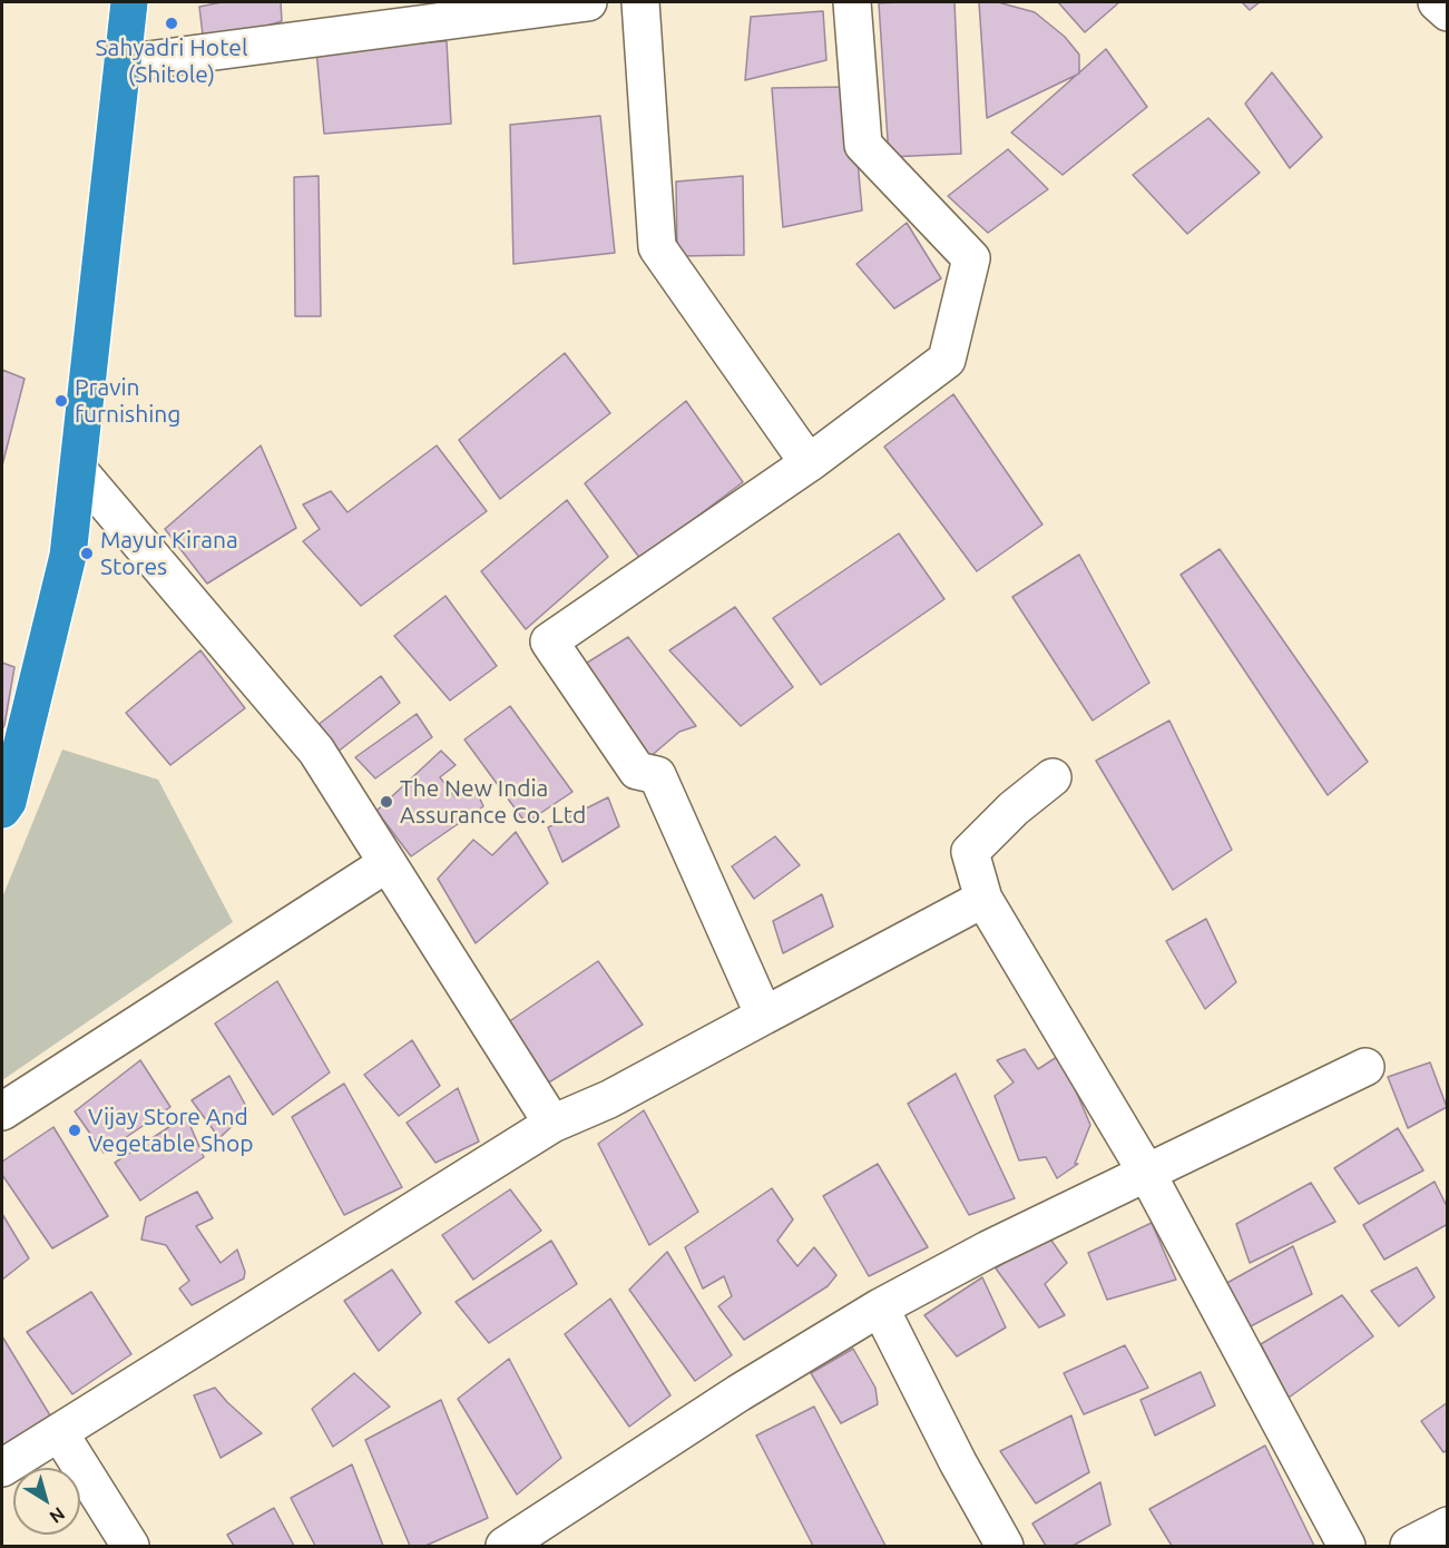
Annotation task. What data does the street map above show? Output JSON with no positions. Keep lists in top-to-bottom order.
{
  "places": [
    "Sahyadri Hotel (Shitole)",
    "Pravin furnishing",
    "Mayur Kirana Stores",
    "The New India Assurance Co. Ltd",
    "Vijay Store And Vegetable Shop"
  ],
  "north": "bottom right"
}
